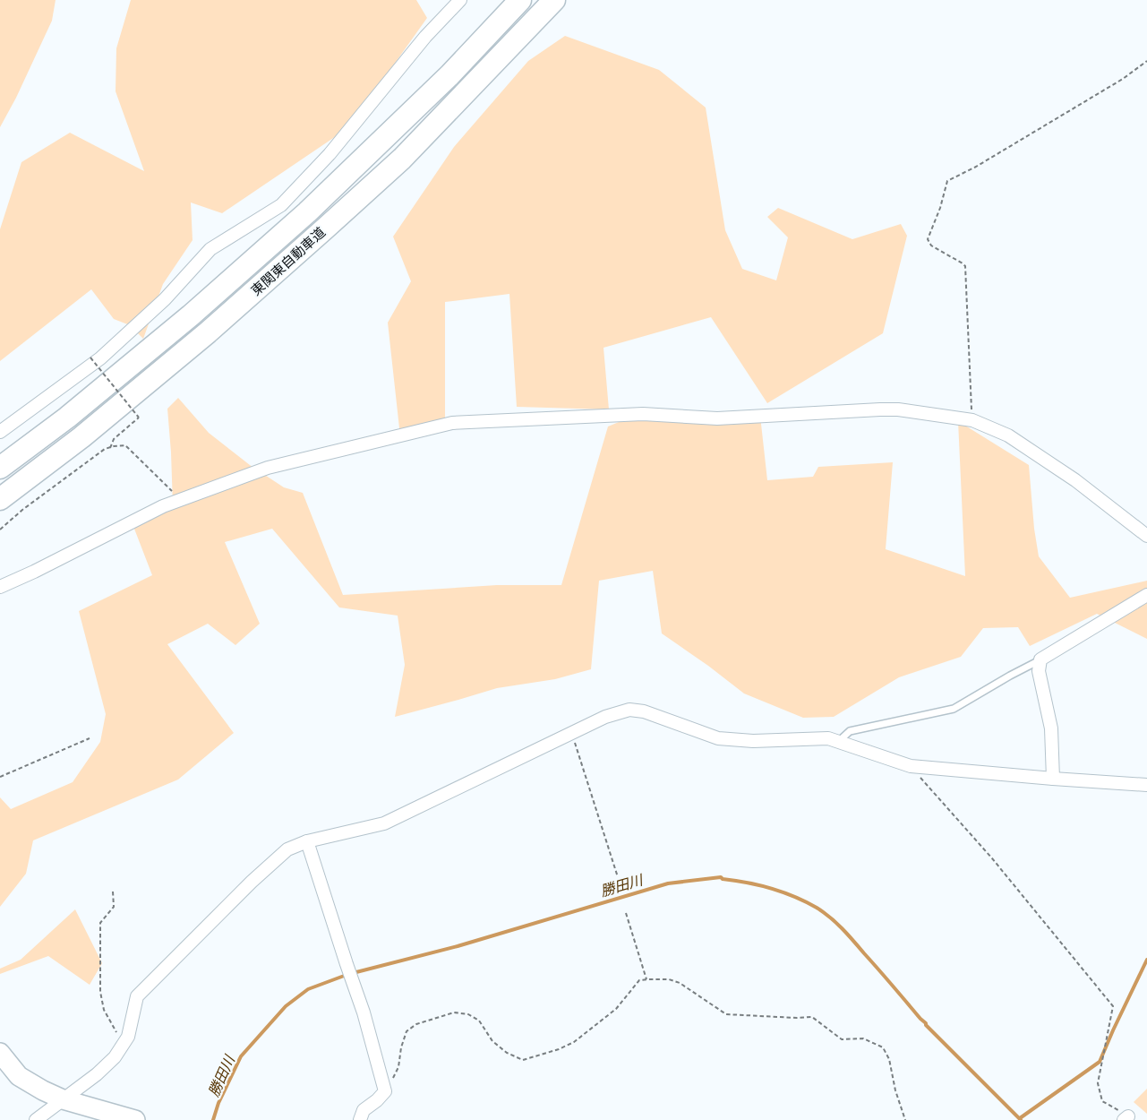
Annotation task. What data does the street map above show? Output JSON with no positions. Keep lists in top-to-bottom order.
{
  "streets": {
    "highway": ["東関東自動車道"]
  },
  "water": ["勝田川"]
}
